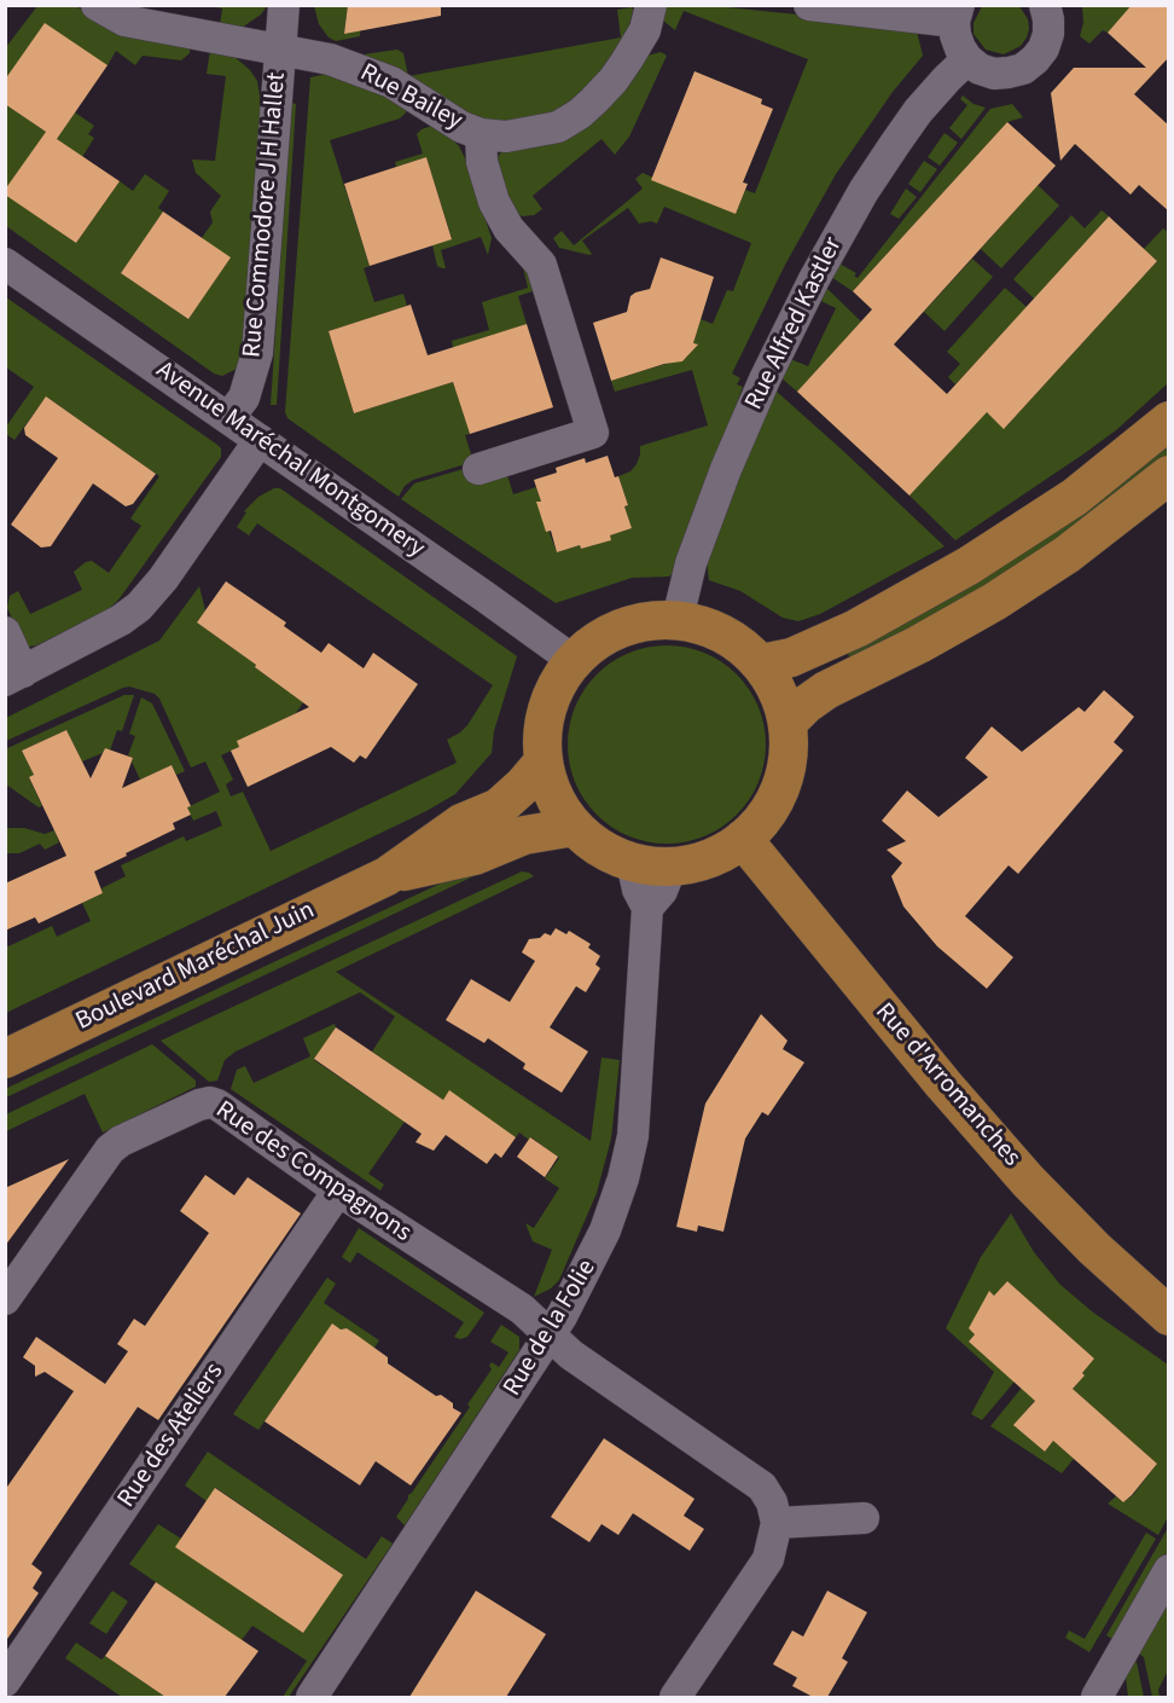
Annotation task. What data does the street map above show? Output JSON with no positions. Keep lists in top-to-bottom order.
{
  "streets": {
    "main road": ["Boulevard Maréchal Juin", "Rue d'Arromanches"],
    "street": [
      "Rue Bailey",
      "Rue Commodore J H Hallet",
      "Rue Alfred Kastler",
      "Avenue Maréchal Montgomery",
      "Rue des Compagnons",
      "Rue de la Folie",
      "Rue des Ateliers"
    ]
  },
  "crossings": [
    ["Rue Bailey", "Rue Commodore J H Hallet"],
    ["Rue Commodore J H Hallet", "Avenue Maréchal Montgomery"],
    ["Rue Alfred Kastler", "Avenue Maréchal Montgomery"],
    ["Rue Alfred Kastler", "Boulevard Maréchal Juin"],
    ["Rue Alfred Kastler", "Rue d'Arromanches"],
    ["Rue Alfred Kastler", "Rue de la Folie"],
    ["Avenue Maréchal Montgomery", "Boulevard Maréchal Juin"],
    ["Avenue Maréchal Montgomery", "Rue d'Arromanches"],
    ["Avenue Maréchal Montgomery", "Rue de la Folie"],
    ["Boulevard Maréchal Juin", "Rue d'Arromanches"],
    ["Boulevard Maréchal Juin", "Rue de la Folie"],
    ["Rue d'Arromanches", "Rue de la Folie"],
    ["Rue des Compagnons", "Rue de la Folie"],
    ["Rue des Compagnons", "Rue des Ateliers"]
  ]
}
